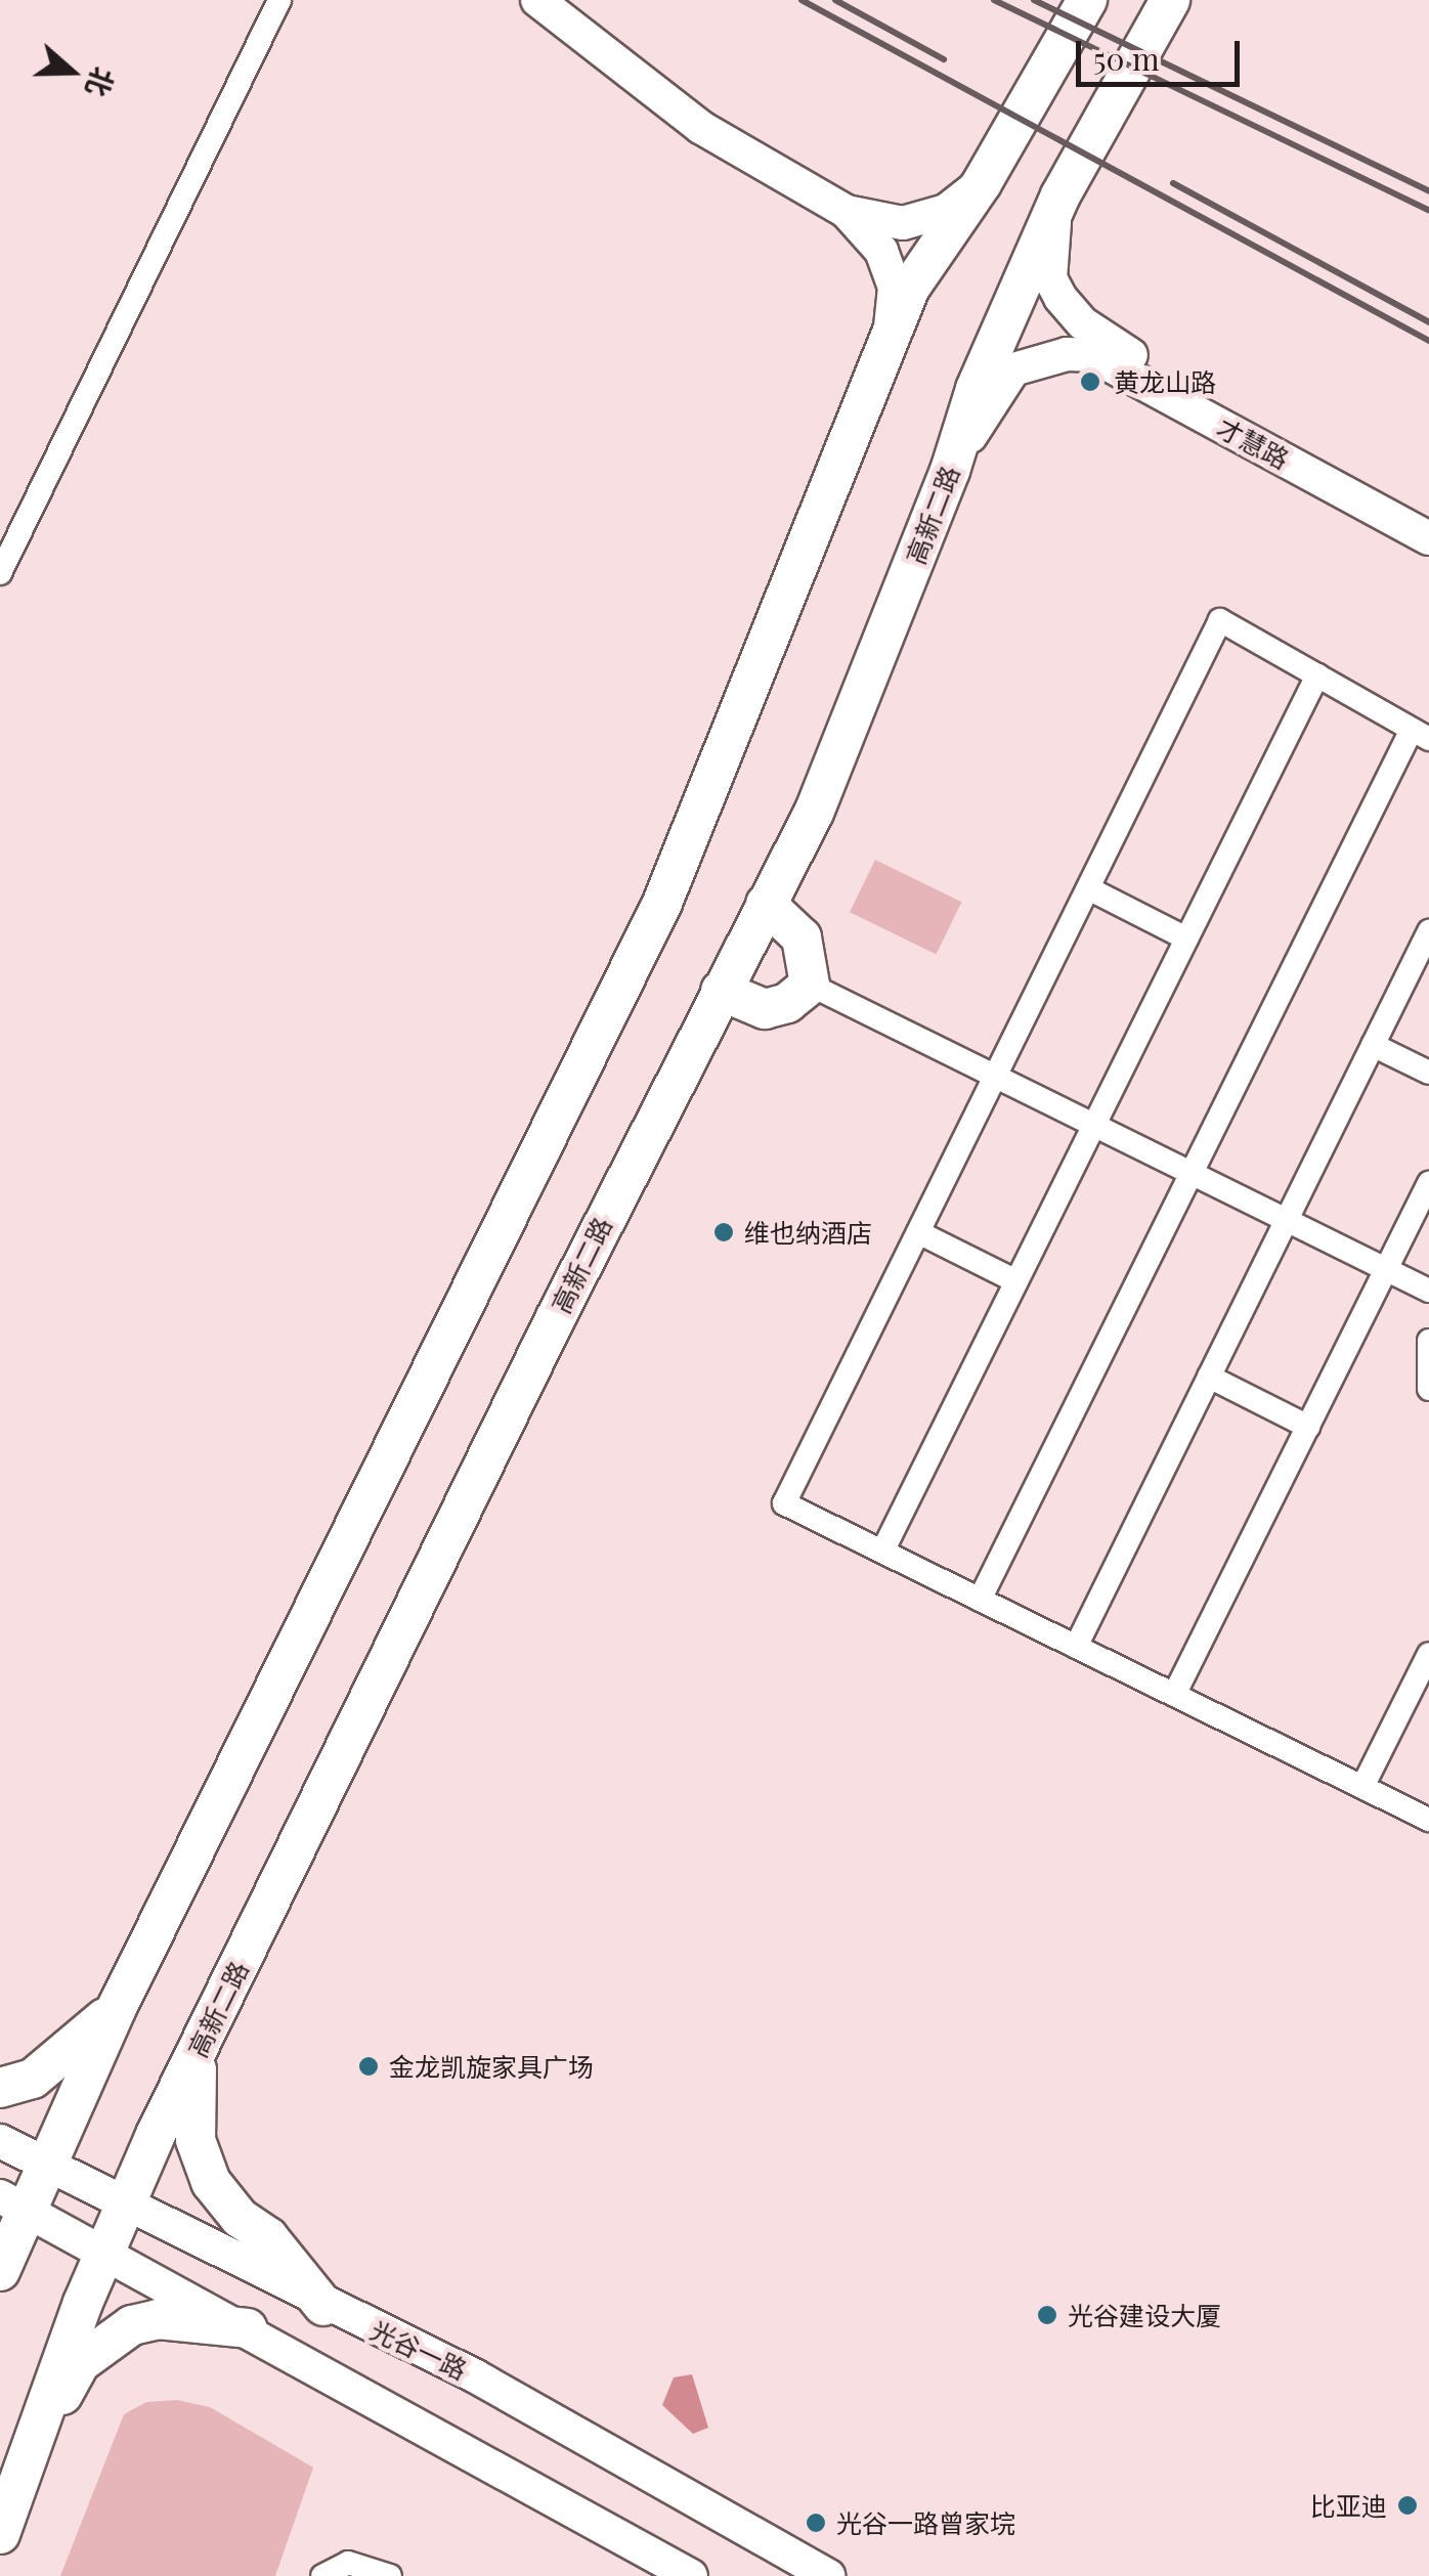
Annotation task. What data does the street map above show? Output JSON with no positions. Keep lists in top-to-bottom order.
{
  "streets": {
    "main road": ["高新二路"],
    "street": ["才慧路", "光谷一路"]
  },
  "crossings": [
    ["才慧路", "高新二路"],
    ["高新二路", "光谷一路"]
  ],
  "places": [
    "黄龙山路",
    "维也纳酒店",
    "金龙凯旋家具广场",
    "光谷建设大厦",
    "比亚迪",
    "光谷一路曾家垸"
  ],
  "scale_bar": "50 m",
  "north": "right"
}
